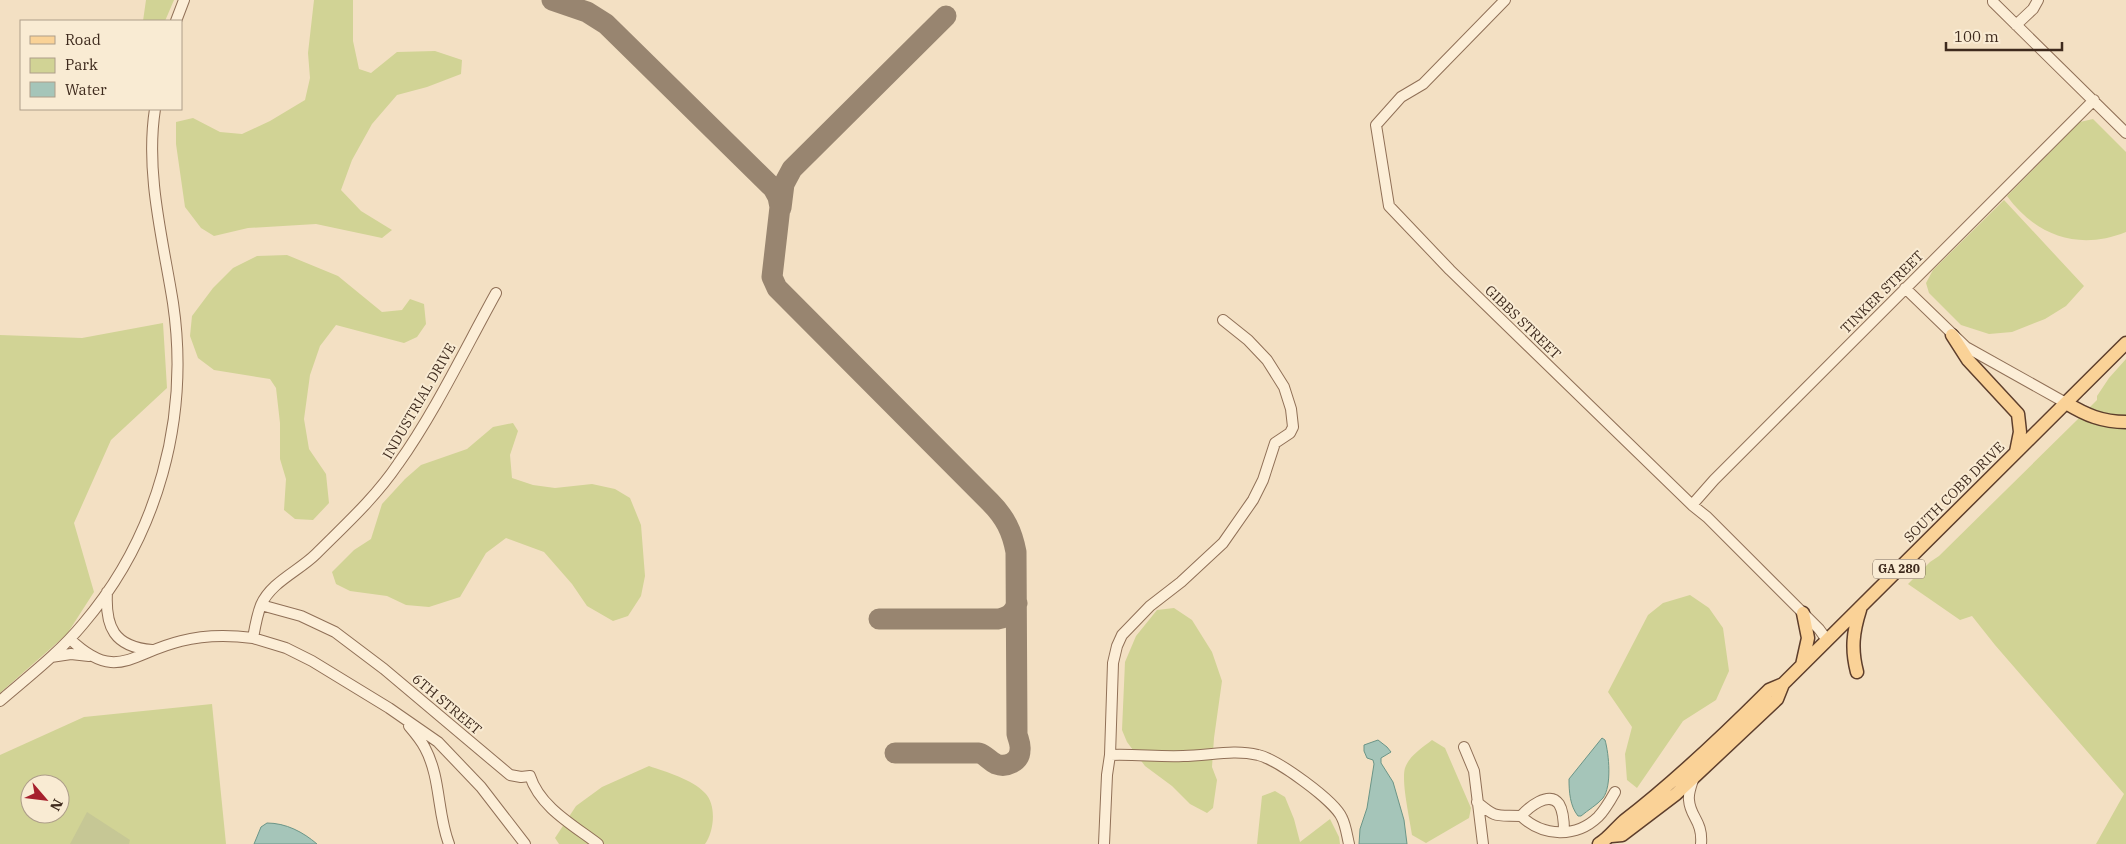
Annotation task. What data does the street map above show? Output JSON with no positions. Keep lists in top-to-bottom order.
{
  "streets": {
    "main road": ["SOUTH COBB DRIVE", "GA 280"],
    "street": [
      "TINKER STREET",
      "GIBBS STREET",
      "INDUSTRIAL DRIVE",
      "6TH STREET"
    ]
  },
  "crossings": [
    ["TINKER STREET", "GIBBS STREET"],
    ["GIBBS STREET", "SOUTH COBB DRIVE"],
    ["INDUSTRIAL DRIVE", "6TH STREET"]
  ],
  "legend": ["Road", "Park", "Water"],
  "scale_bar": "100 m",
  "north": "bottom right"
}
